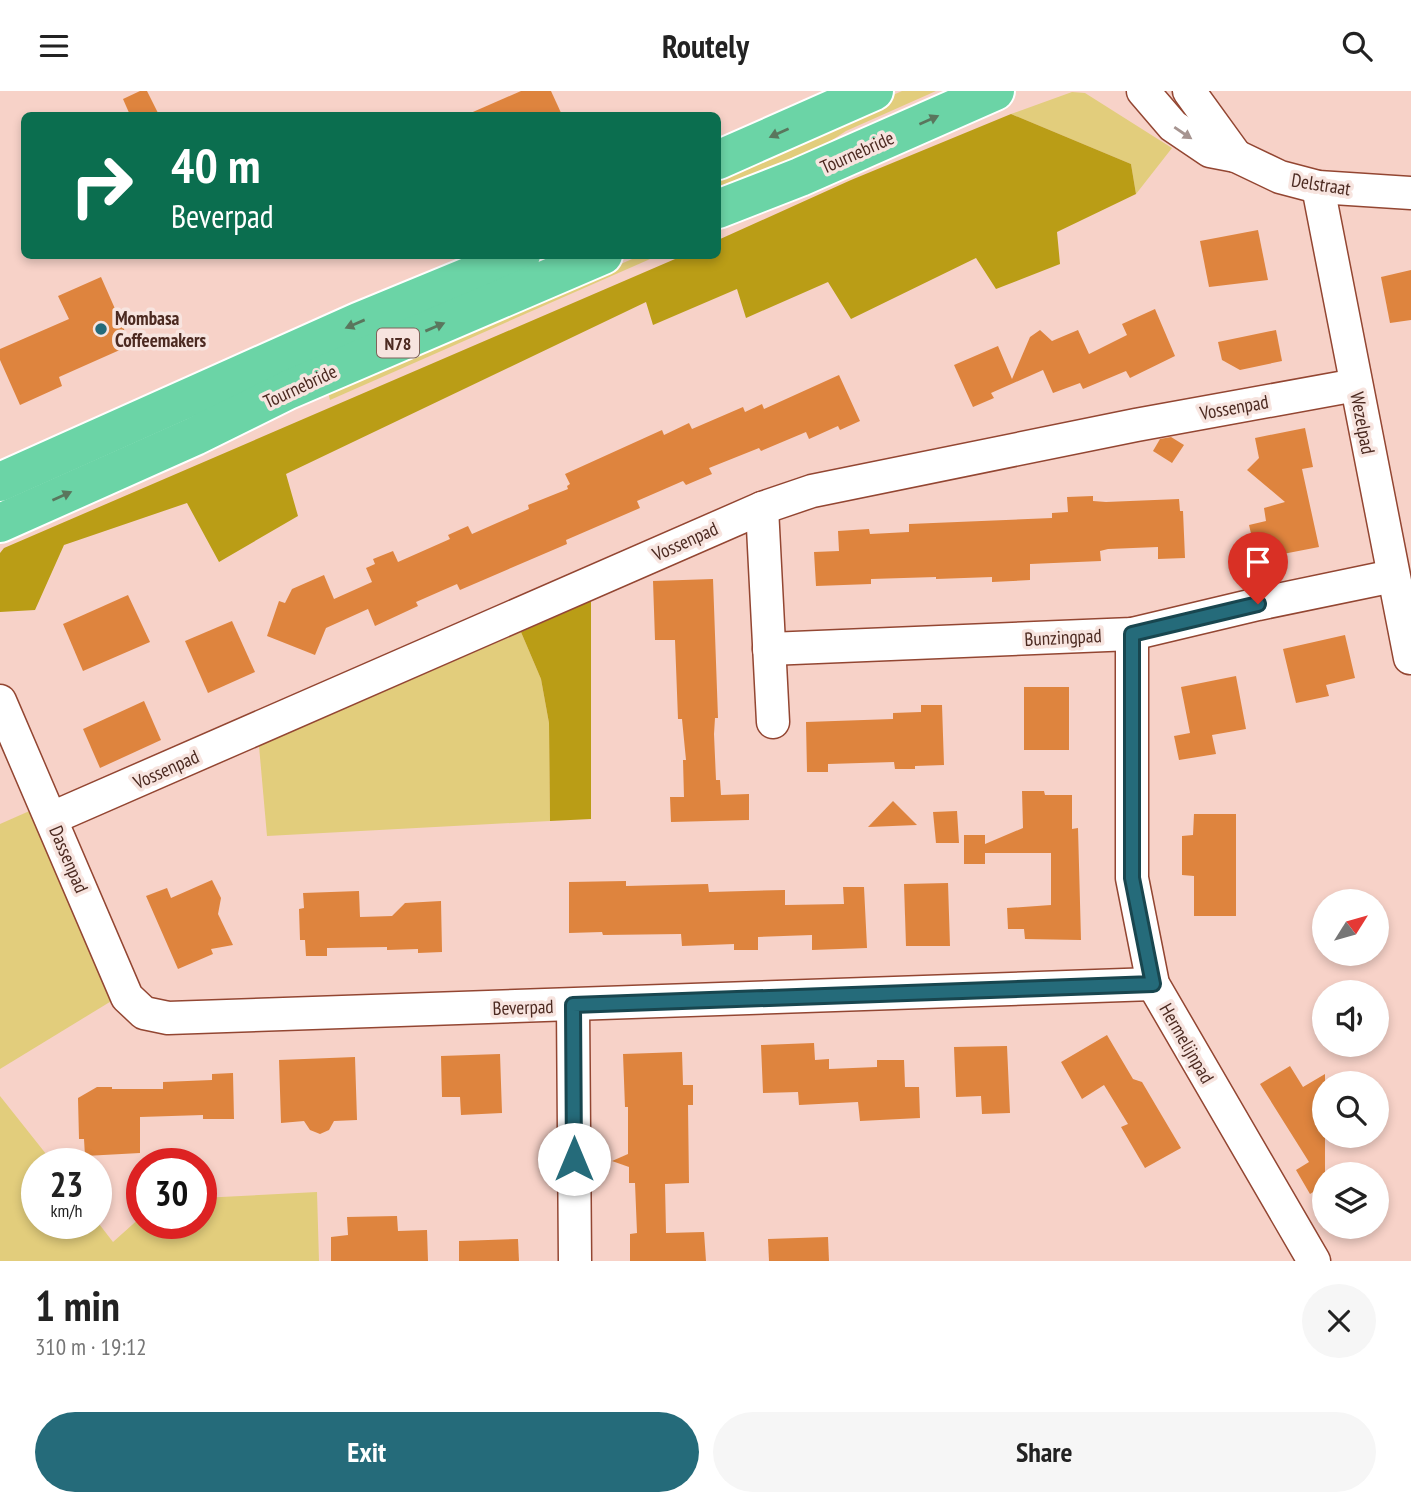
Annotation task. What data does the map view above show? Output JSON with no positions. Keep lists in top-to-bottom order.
{
  "streets": {
    "main road": ["Tournebride", "N78"],
    "street": [
      "Delstraat",
      "Vossenpad",
      "Wezelpad",
      "Bunzingpad",
      "Dassenpad",
      "Beverpad",
      "Hermelijnpad"
    ]
  },
  "crossings": [
    ["Delstraat", "Wezelpad"],
    ["Vossenpad", "Wezelpad"],
    ["Vossenpad", "Dassenpad"],
    ["Wezelpad", "Bunzingpad"],
    ["Bunzingpad", "Hermelijnpad"],
    ["Dassenpad", "Beverpad"],
    ["Beverpad", "Hermelijnpad"]
  ],
  "places": ["Mombasa Coffeemakers"],
  "north": "top right",
  "page": {
    "header": "Routely",
    "turn": ["40 m", "Beverpad"],
    "speed": "23 km/h",
    "limit": "30",
    "heading": ["1 min", "310 m · 19:12"],
    "buttons": ["Exit", "Share"]
  }
}
